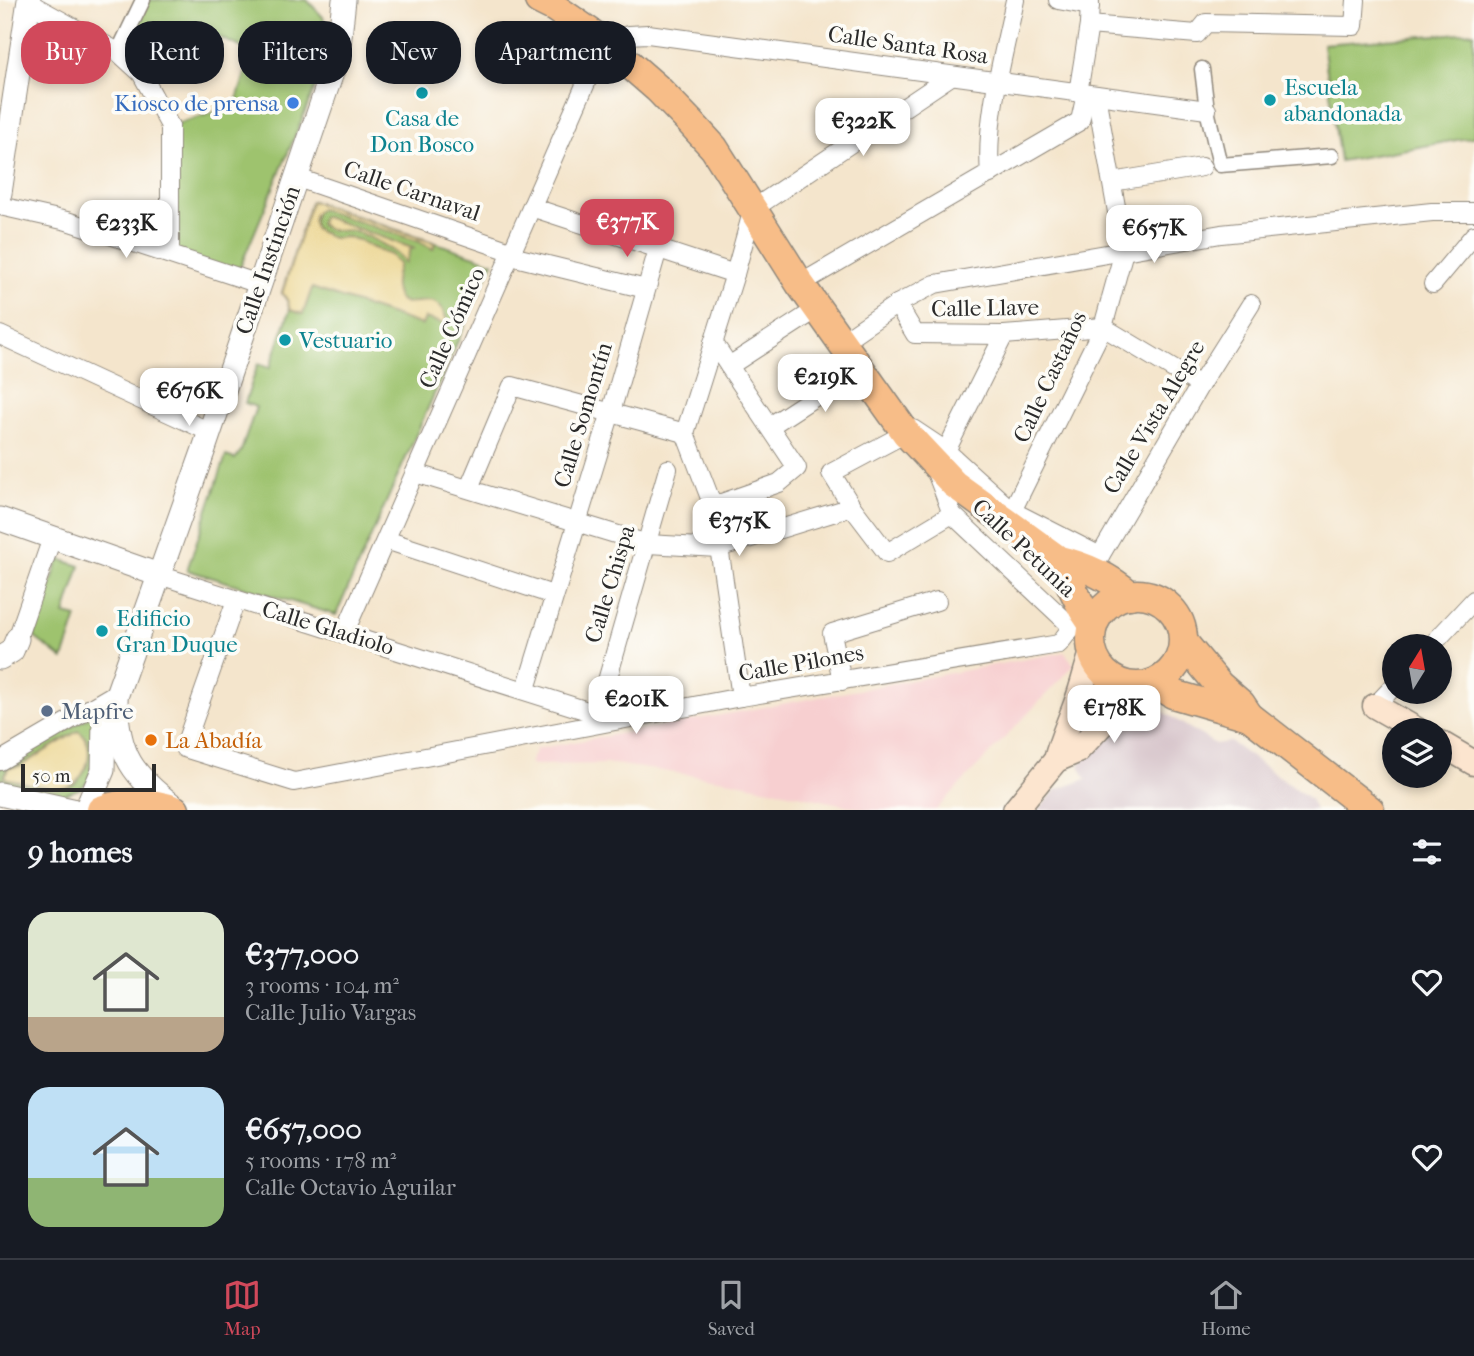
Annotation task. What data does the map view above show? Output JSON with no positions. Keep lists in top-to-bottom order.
{
  "streets": {
    "street": [
      "Calle Santa Rosa",
      "Calle Carnaval",
      "Calle Instinción",
      "Calle Llave",
      "Calle Cómico",
      "Calle Castaños",
      "Calle Somontín",
      "Calle Vista Alegre",
      "Calle Petunia",
      "Calle Chispa",
      "Calle Gladiolo",
      "Calle Pilones"
    ]
  },
  "crossings": [
    ["Calle Santa Rosa", "Calle Castaños"],
    ["Calle Carnaval", "Calle Instinción"],
    ["Calle Carnaval", "Calle Cómico"],
    ["Calle Carnaval", "Calle Somontín"],
    ["Calle Instinción", "Calle Gladiolo"],
    ["Calle Llave", "Calle Castaños"],
    ["Calle Cómico", "Calle Gladiolo"],
    ["Calle Somontín", "Calle Gladiolo"],
    ["Calle Petunia", "Calle Pilones"],
    ["Calle Chispa", "Calle Gladiolo"],
    ["Calle Gladiolo", "Calle Pilones"]
  ],
  "places": [
    "Casa de Don Bosco",
    "Escuela abandonada",
    "Kiosco de prensa",
    "Vestuario",
    "Edificio Gran Duque",
    "Mapfre",
    "La Abadía"
  ],
  "scale_bar": "50 m",
  "north": "top",
  "page": {
    "chip": [
      "Buy",
      "Rent",
      "Filters",
      "New",
      "Apartment"
    ],
    "price": [
      "€322K",
      "€377K",
      "€233K",
      "€657K",
      "€219K",
      "€676K",
      "€375K",
      "€201K",
      "€178K"
    ],
    "scale": "50 m",
    "heading": "9 homes",
    "list": [
      {
        "name": "€377,000",
        "note": "3 rooms · 104 m² · Calle Julio Vargas"
      },
      {
        "name": "€657,000",
        "note": "5 rooms · 178 m² · Calle Octavio Aguilar"
      }
    ],
    "tabs": ["Map", "Saved", "Home"]
  }
}
